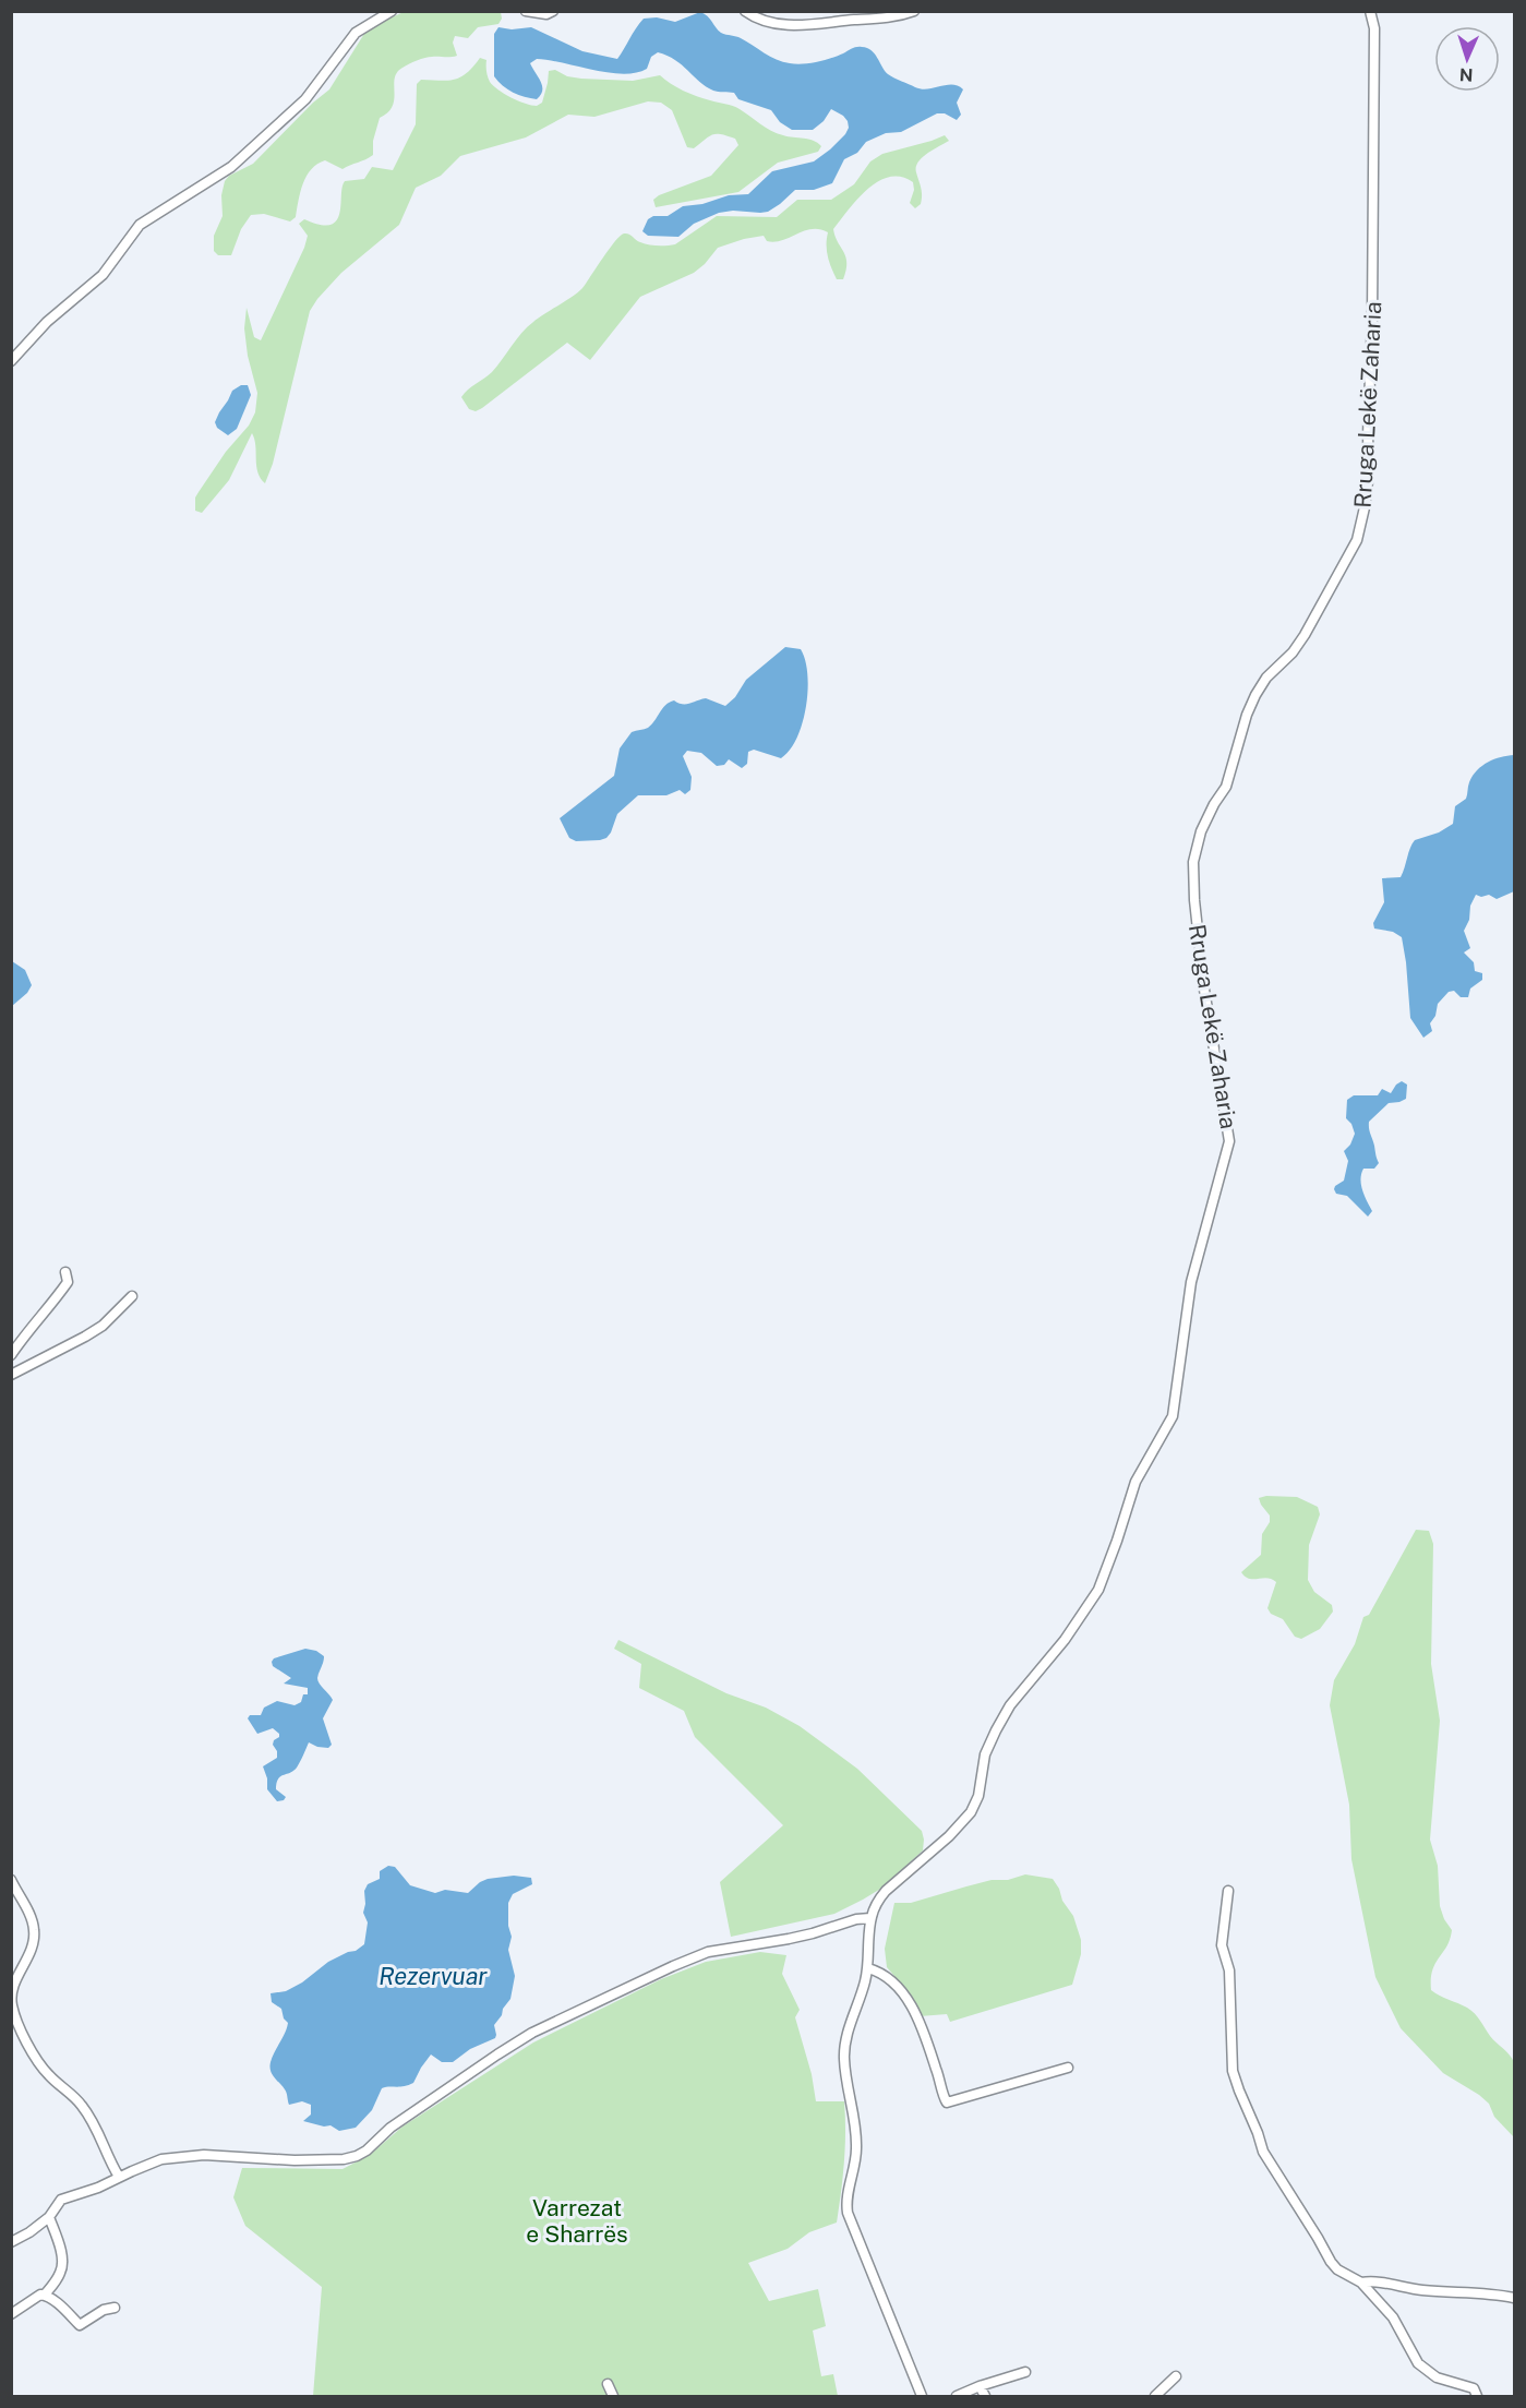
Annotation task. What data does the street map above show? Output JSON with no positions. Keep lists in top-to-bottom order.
{
  "streets": {
    "street": ["Rruga Lekë Zaharia"]
  },
  "water": ["Rezervuar"],
  "parks": ["Varrezat e Sharrës"],
  "north": "bottom"
}
